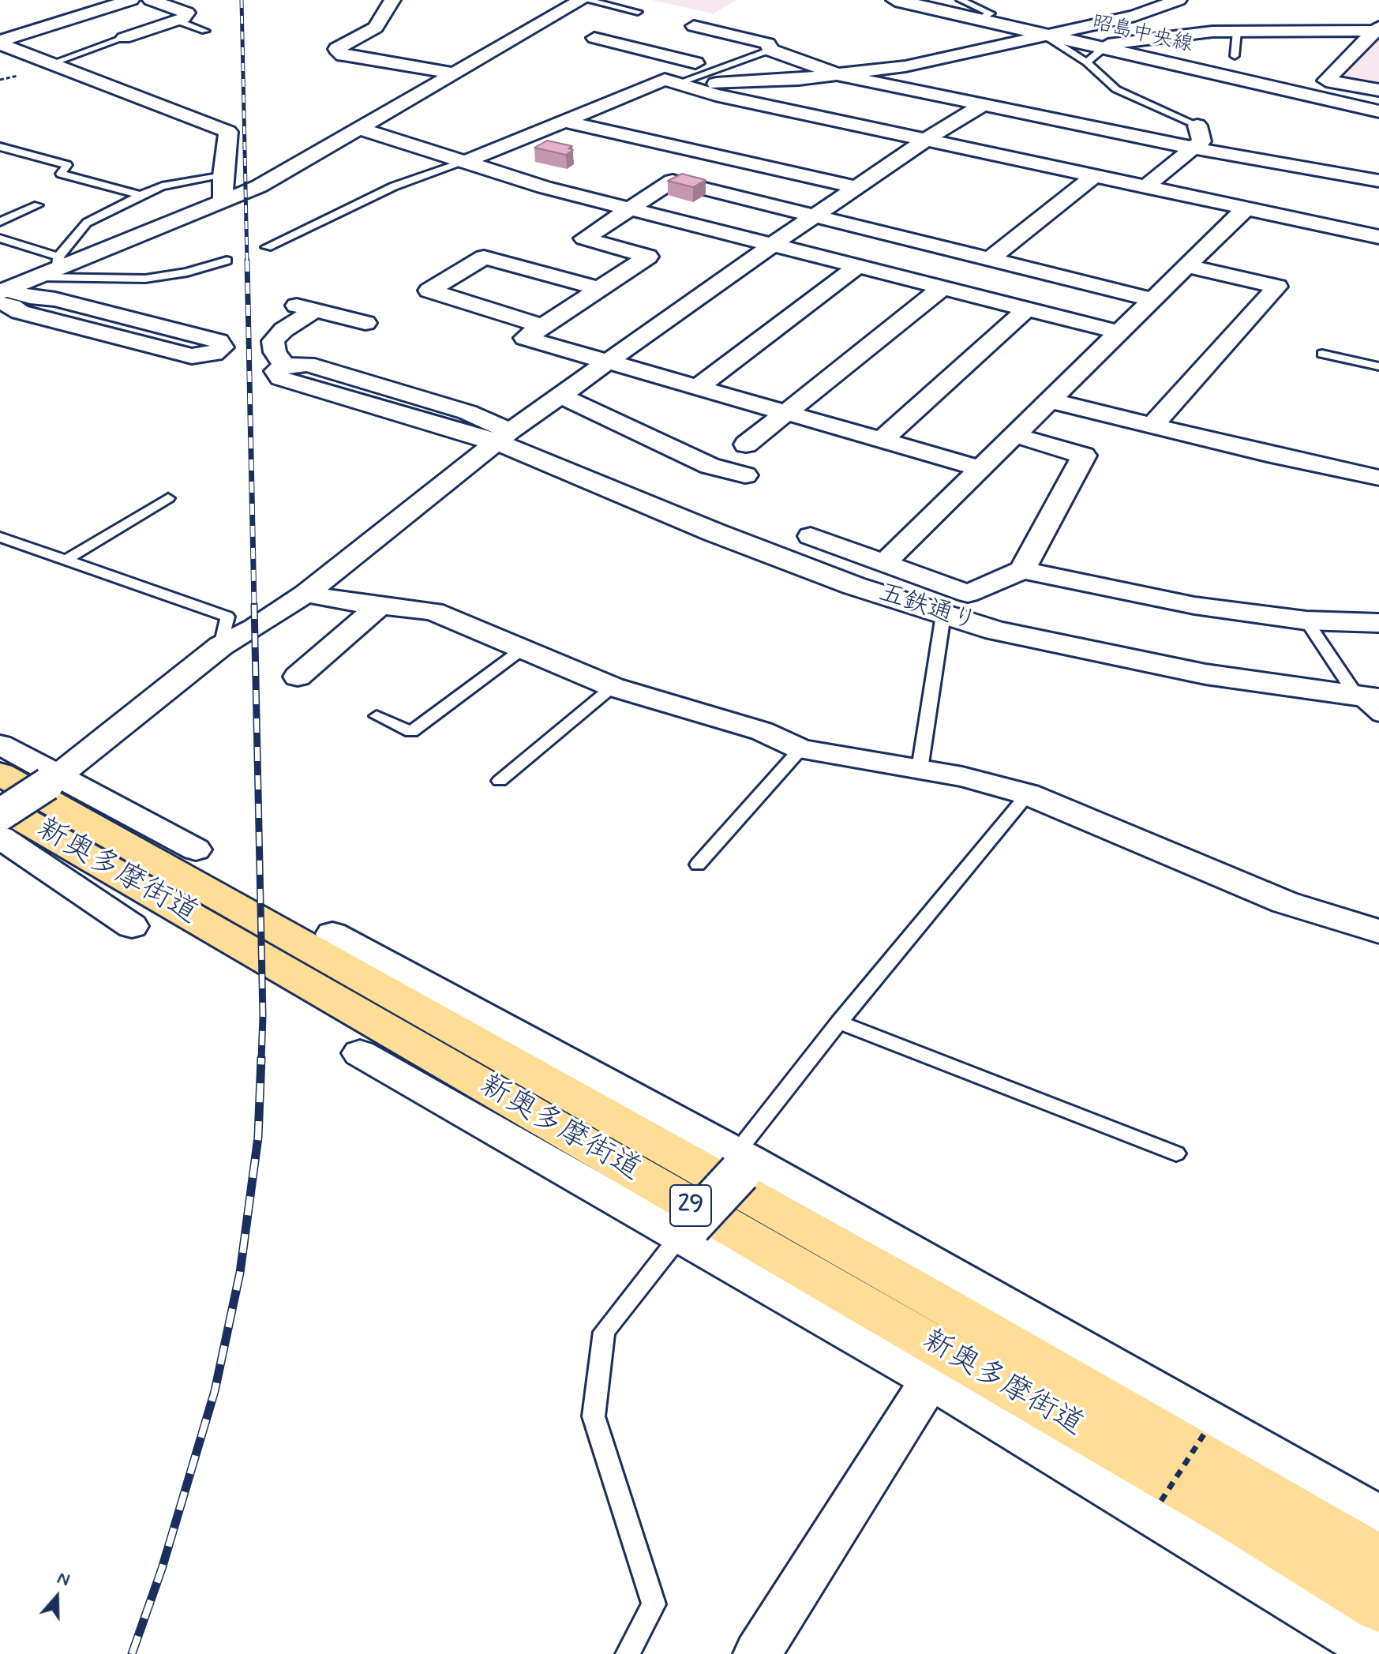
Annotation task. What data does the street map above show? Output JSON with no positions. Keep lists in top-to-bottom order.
{
  "streets": {
    "main road": ["新奥多摩街道", "29"],
    "street": ["昭島中央線", "五鉄通り"]
  },
  "north": "top"
}
